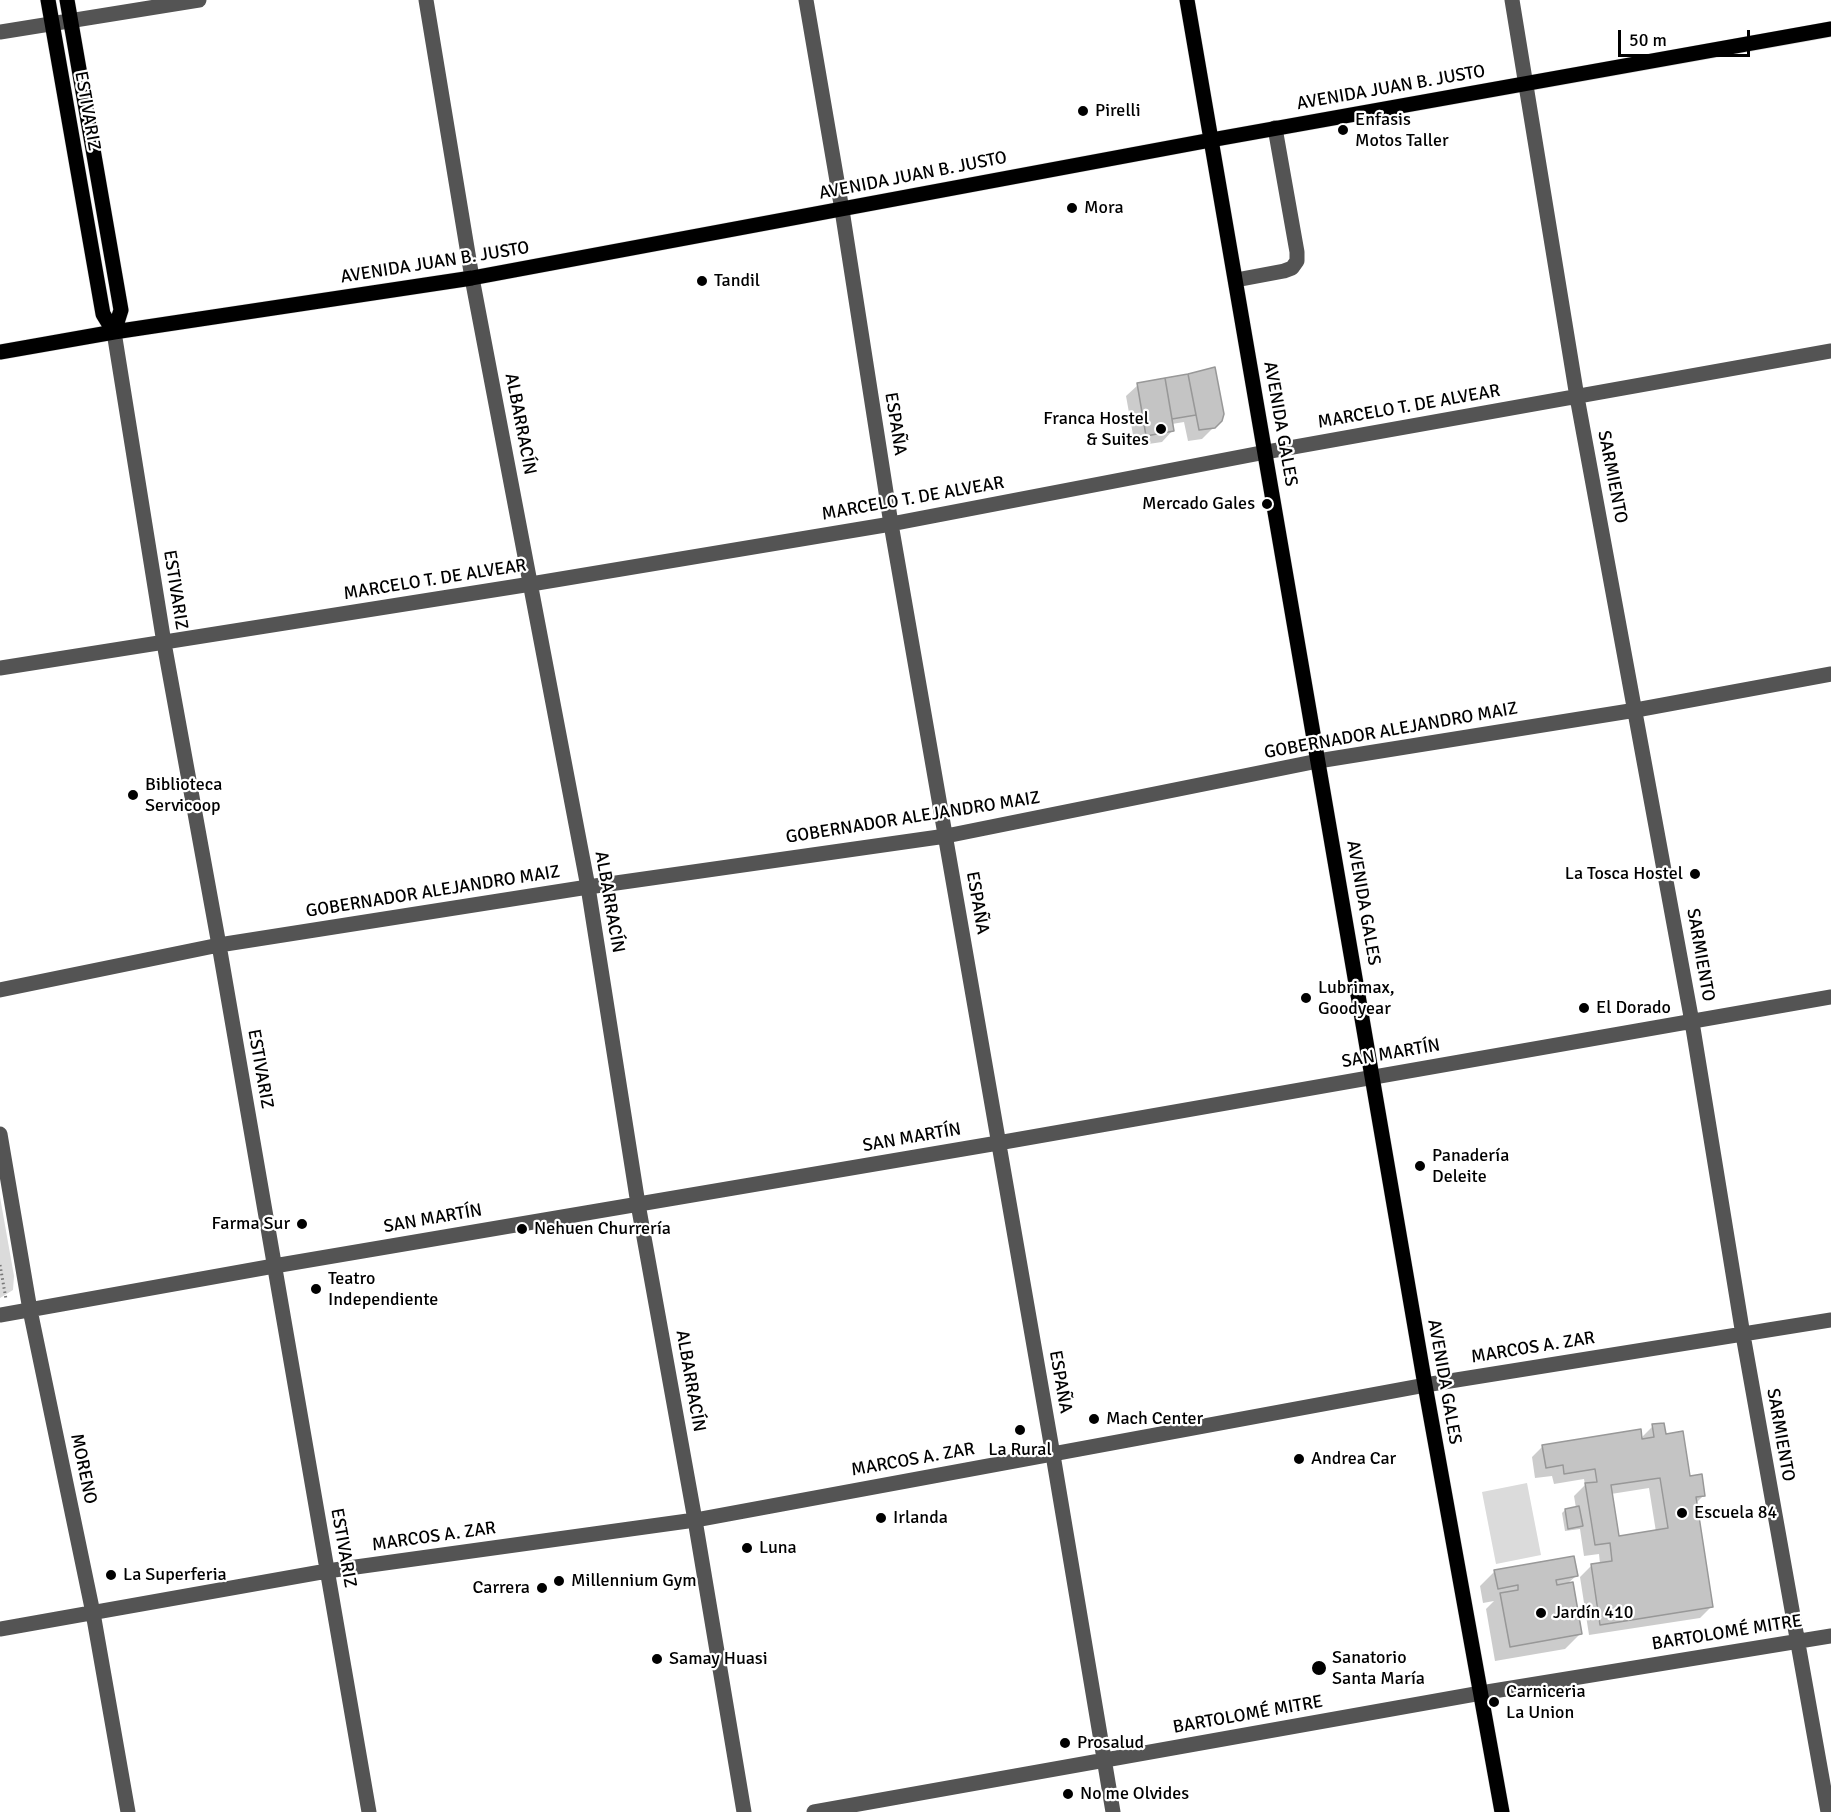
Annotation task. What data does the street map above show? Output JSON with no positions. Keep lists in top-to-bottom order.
{
  "streets": {
    "main road": ["AVENIDA JUAN B. JUSTO", "ESTIVARIZ", "AVENIDA GALES"],
    "street": [
      "MARCELO T. DE ALVEAR",
      "ALBARRACÍN",
      "ESPAÑA",
      "SARMIENTO",
      "GOBERNADOR ALEJANDRO MAIZ",
      "SAN MARTÍN",
      "MARCOS A. ZAR",
      "MORENO",
      "BARTOLOMÉ MITRE"
    ]
  },
  "crossings": [
    ["AVENIDA JUAN B. JUSTO", "ESTIVARIZ"],
    ["AVENIDA JUAN B. JUSTO", "ALBARRACÍN"],
    ["AVENIDA JUAN B. JUSTO", "ESPAÑA"],
    ["AVENIDA JUAN B. JUSTO", "AVENIDA GALES"],
    ["AVENIDA JUAN B. JUSTO", "SARMIENTO"],
    ["ESTIVARIZ", "MARCELO T. DE ALVEAR"],
    ["ESTIVARIZ", "GOBERNADOR ALEJANDRO MAIZ"],
    ["ESTIVARIZ", "SAN MARTÍN"],
    ["ESTIVARIZ", "MARCOS A. ZAR"],
    ["MARCELO T. DE ALVEAR", "ALBARRACÍN"],
    ["MARCELO T. DE ALVEAR", "ESPAÑA"],
    ["MARCELO T. DE ALVEAR", "AVENIDA GALES"],
    ["MARCELO T. DE ALVEAR", "SARMIENTO"],
    ["ALBARRACÍN", "GOBERNADOR ALEJANDRO MAIZ"],
    ["ALBARRACÍN", "SAN MARTÍN"],
    ["ALBARRACÍN", "MARCOS A. ZAR"],
    ["ESPAÑA", "GOBERNADOR ALEJANDRO MAIZ"],
    ["ESPAÑA", "SAN MARTÍN"],
    ["ESPAÑA", "MARCOS A. ZAR"],
    ["ESPAÑA", "BARTOLOMÉ MITRE"],
    ["AVENIDA GALES", "GOBERNADOR ALEJANDRO MAIZ"],
    ["AVENIDA GALES", "SAN MARTÍN"],
    ["AVENIDA GALES", "MARCOS A. ZAR"],
    ["AVENIDA GALES", "BARTOLOMÉ MITRE"],
    ["SARMIENTO", "GOBERNADOR ALEJANDRO MAIZ"],
    ["SARMIENTO", "SAN MARTÍN"],
    ["SARMIENTO", "MARCOS A. ZAR"],
    ["SARMIENTO", "BARTOLOMÉ MITRE"],
    ["SAN MARTÍN", "MORENO"],
    ["MARCOS A. ZAR", "MORENO"]
  ],
  "places": [
    "Pirelli",
    "Enfasis Motos Taller",
    "Mora",
    "Tandil",
    "Franca Hostel & Suites",
    "Mercado Gales",
    "Biblioteca Servicoop",
    "La Tosca Hostel",
    "Lubrimax, Goodyear",
    "El Dorado",
    "Panadería Deleite",
    "Farma Sur",
    "Nehuen Churrería",
    "Teatro Independiente",
    "Mach Center",
    "La Rural",
    "Andrea Car",
    "Escuela 84",
    "Irlanda",
    "Luna",
    "La Superferia",
    "Millennium Gym",
    "Carrera",
    "Jardín 410",
    "Samay Huasi",
    "Sanatorio Santa María",
    "Carniceria La Union",
    "Prosalud",
    "No me Olvides"
  ],
  "scale_bar": "50 m"
}
